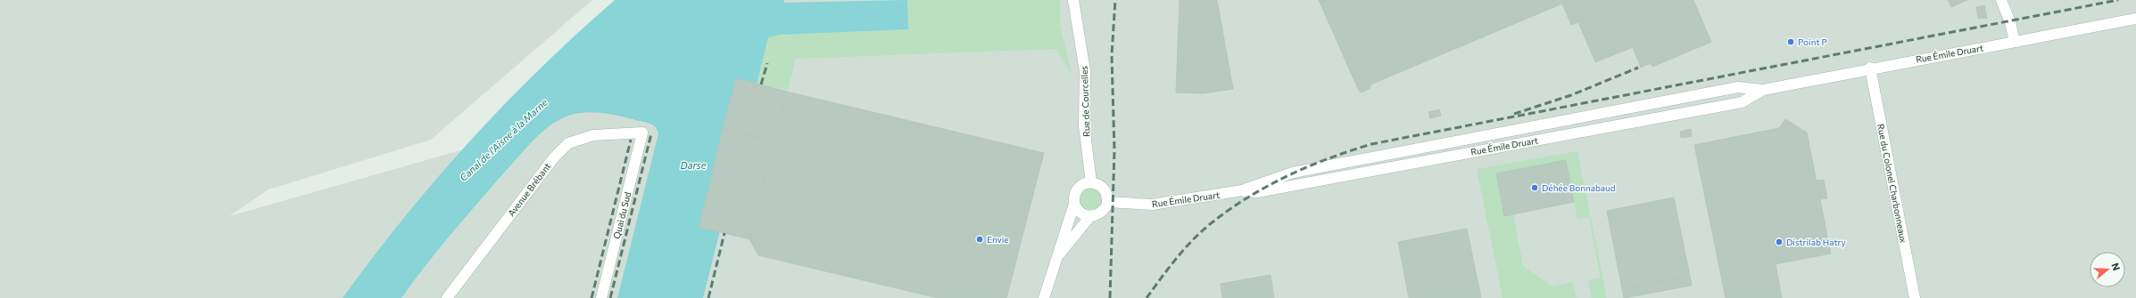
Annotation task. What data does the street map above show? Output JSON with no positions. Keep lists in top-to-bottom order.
{
  "streets": {
    "street": [
      "Rue Émile Druart",
      "Rue de Courcelles",
      "Rue du Colonel Charbonneaux",
      "Avenue Brébant",
      "Quai du Sud"
    ]
  },
  "crossings": [
    ["Rue Émile Druart", "Rue de Courcelles"],
    ["Rue Émile Druart", "Rue du Colonel Charbonneaux"],
    ["Avenue Brébant", "Quai du Sud"]
  ],
  "water": ["Canal de l'Aisne à la Marne", "Darse"],
  "places": [
    "Point P",
    "Déhée Bonnabaud",
    "Envie",
    "Distrilab Hatry"
  ],
  "north": "right"
}
